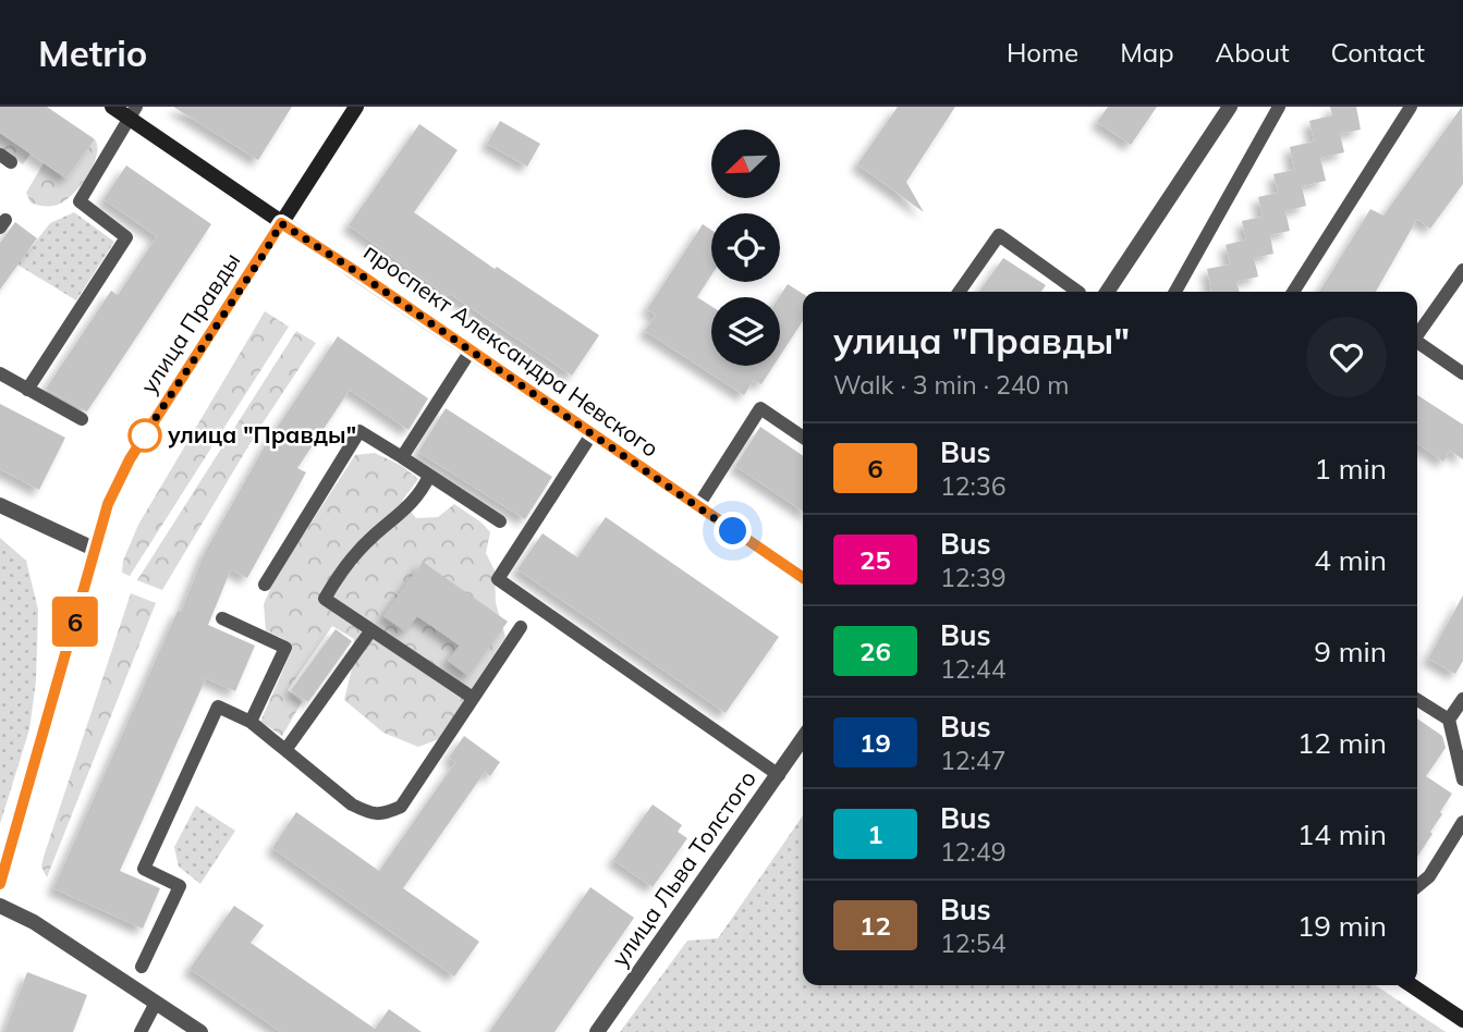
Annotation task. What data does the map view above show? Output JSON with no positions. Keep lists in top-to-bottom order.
{
  "streets": {
    "main road": ["улица Правды", "проспект Александра Невского"],
    "street": ["улица Льва Толстого"]
  },
  "crossings": [
    ["улица Правды", "проспект Александра Невского"]
  ],
  "places": ["улица \"Правды\""],
  "lines": ["bus line 6"],
  "north": "bottom left",
  "page": {
    "header": "Metrio",
    "nav": [
      "Home",
      "Map",
      "About",
      "Contact"
    ],
    "on_map": "6",
    "heading": ["улица \"Правды\"", "Walk · 3 min · 240 m"],
    "list": [
      {
        "mark": "6",
        "name": "Bus",
        "note": "12:36",
        "value": "1 min"
      },
      {
        "mark": "25",
        "name": "Bus",
        "note": "12:39",
        "value": "4 min"
      },
      {
        "mark": "26",
        "name": "Bus",
        "note": "12:44",
        "value": "9 min"
      },
      {
        "mark": "19",
        "name": "Bus",
        "note": "12:47",
        "value": "12 min"
      },
      {
        "mark": "1",
        "name": "Bus",
        "note": "12:49",
        "value": "14 min"
      },
      {
        "mark": "12",
        "name": "Bus",
        "note": "12:54",
        "value": "19 min"
      }
    ]
  }
}
